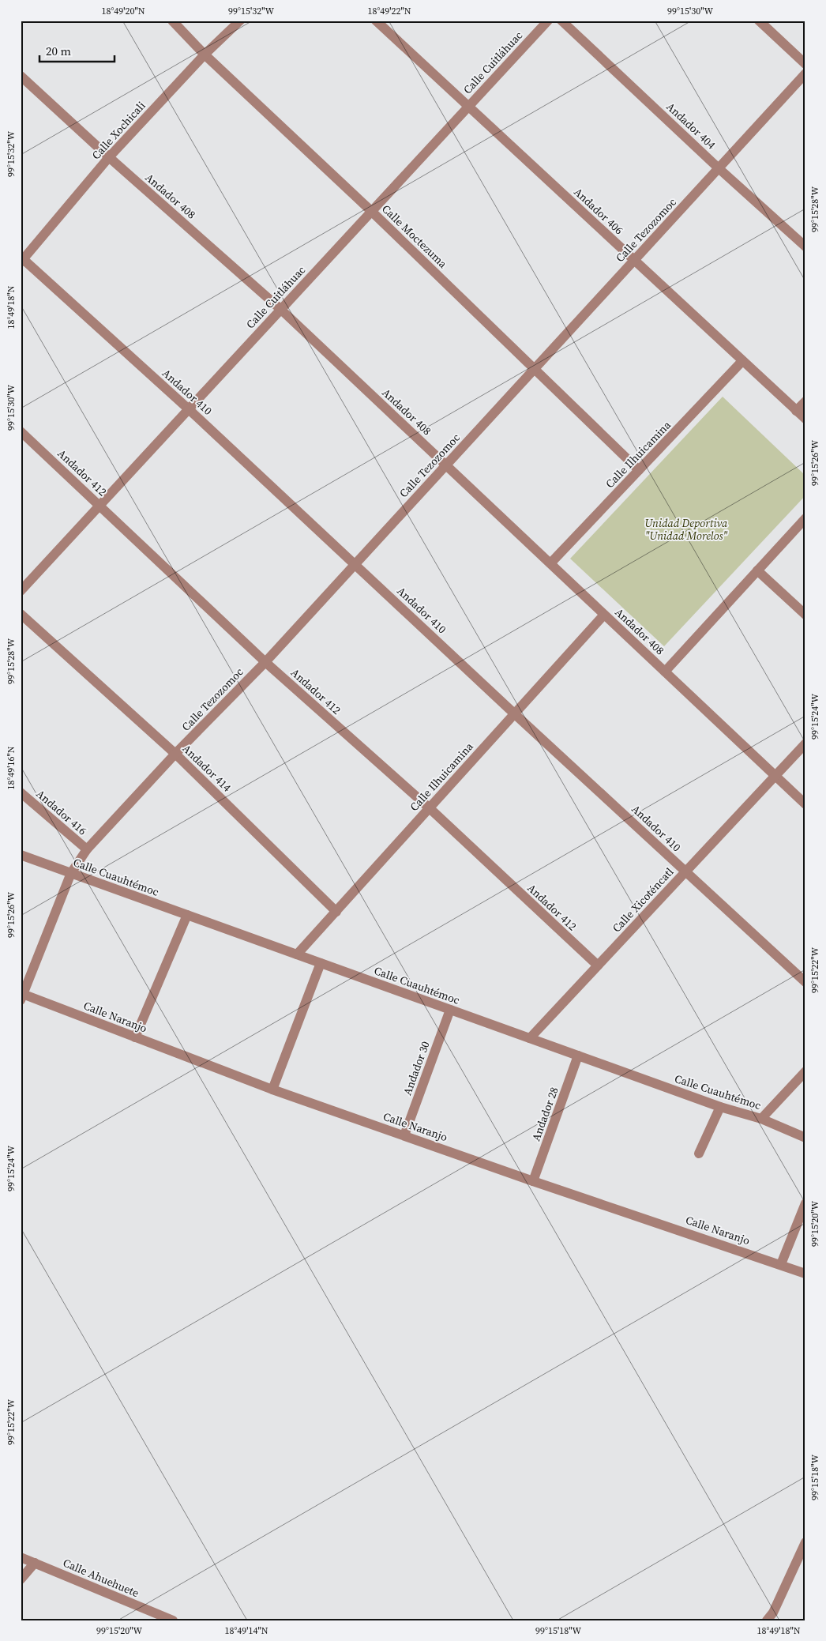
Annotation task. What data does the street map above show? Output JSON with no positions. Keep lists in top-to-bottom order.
{
  "streets": {
    "street": [
      "Calle Cuitláhuac",
      "Andador 404",
      "Calle Xochicali",
      "Andador 408",
      "Andador 406",
      "Calle Tezozomoc",
      "Calle Moctezuma",
      "Andador 410",
      "Calle Ilhuicamina",
      "Andador 412",
      "Andador 414",
      "Andador 416",
      "Calle Cuauhtémoc",
      "Calle Xicoténcatl",
      "Calle Naranjo",
      "Andador 30",
      "Andador 28",
      "Calle Ahuehuete"
    ]
  },
  "crossings": [
    ["Calle Cuitláhuac", "Andador 408"],
    ["Calle Cuitláhuac", "Andador 406"],
    ["Calle Cuitláhuac", "Calle Moctezuma"],
    ["Calle Cuitláhuac", "Andador 410"],
    ["Calle Cuitláhuac", "Andador 412"],
    ["Andador 404", "Calle Tezozomoc"],
    ["Calle Xochicali", "Andador 408"],
    ["Calle Xochicali", "Calle Moctezuma"],
    ["Calle Xochicali", "Andador 410"],
    ["Andador 408", "Calle Tezozomoc"],
    ["Andador 408", "Calle Ilhuicamina"],
    ["Andador 408", "Calle Xicoténcatl"],
    ["Andador 406", "Calle Tezozomoc"],
    ["Andador 406", "Calle Ilhuicamina"],
    ["Calle Tezozomoc", "Calle Moctezuma"],
    ["Calle Tezozomoc", "Andador 410"],
    ["Calle Tezozomoc", "Andador 412"],
    ["Calle Tezozomoc", "Andador 414"],
    ["Calle Tezozomoc", "Andador 416"],
    ["Calle Tezozomoc", "Calle Cuauhtémoc"],
    ["Calle Tezozomoc", "Calle Naranjo"],
    ["Calle Moctezuma", "Calle Ilhuicamina"],
    ["Andador 410", "Calle Ilhuicamina"],
    ["Andador 410", "Calle Xicoténcatl"],
    ["Calle Ilhuicamina", "Andador 412"],
    ["Calle Ilhuicamina", "Andador 414"],
    ["Calle Ilhuicamina", "Calle Cuauhtémoc"],
    ["Andador 412", "Calle Xicoténcatl"],
    ["Calle Cuauhtémoc", "Calle Xicoténcatl"],
    ["Calle Cuauhtémoc", "Andador 30"],
    ["Calle Cuauhtémoc", "Andador 28"],
    ["Calle Naranjo", "Andador 30"],
    ["Calle Naranjo", "Andador 28"]
  ],
  "parks": ["Unidad Deportiva \"Unidad Morelos\""],
  "scale_bar": "20 m",
  "coordinates": [
    "18°49'20\"N",
    "99°15'32\"W",
    "18°49'22\"N",
    "99°15'30\"W",
    "99°15'28\"W",
    "18°49'18\"N",
    "99°15'26\"W",
    "99°15'24\"W",
    "18°49'16\"N",
    "99°15'22\"W",
    "99°15'20\"W",
    "99°15'18\"W",
    "18°49'14\"N"
  ]
}
